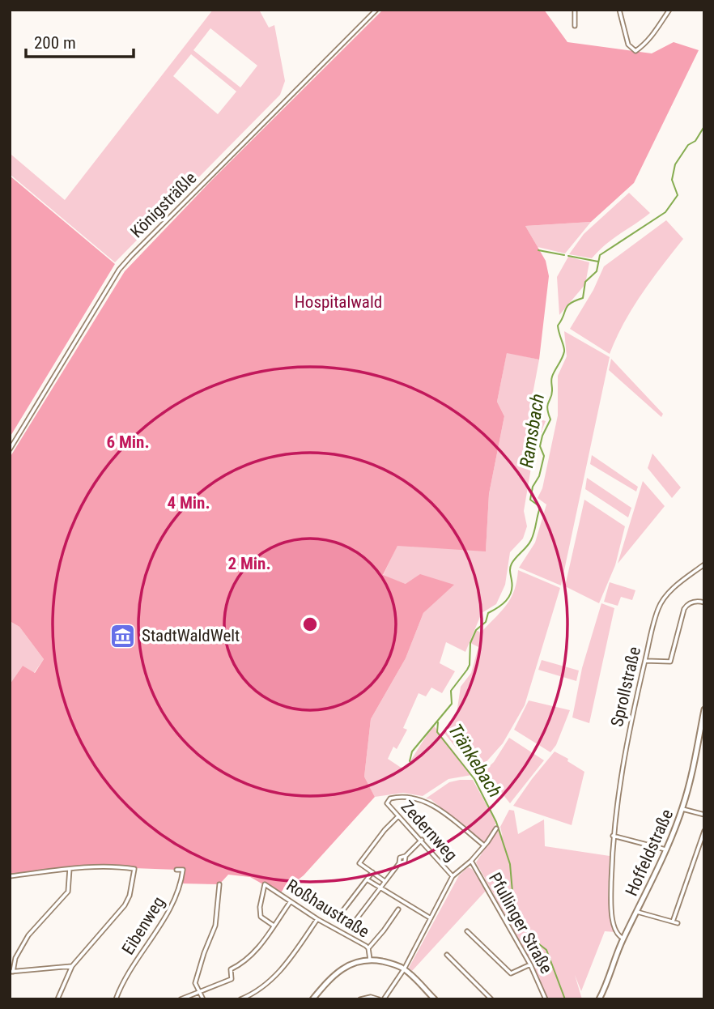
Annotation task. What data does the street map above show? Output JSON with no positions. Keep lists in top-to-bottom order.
{
  "streets": {
    "street": [
      "Königsträßle",
      "Sprollstraße",
      "Zedernweg",
      "Hoffeldstraße",
      "Roßhaustraße",
      "Pfullinger Straße",
      "Eibenweg"
    ]
  },
  "crossings": [
    ["Sprollstraße", "Hoffeldstraße"]
  ],
  "water": ["Ramsbach", "Tränkebach"],
  "parks": ["Hospitalwald"],
  "places": {
    "museum": ["StadtWaldWelt"]
  },
  "scale_bar": "200 m",
  "rings": ["6 Min.", "4 Min.", "2 Min."]
}
